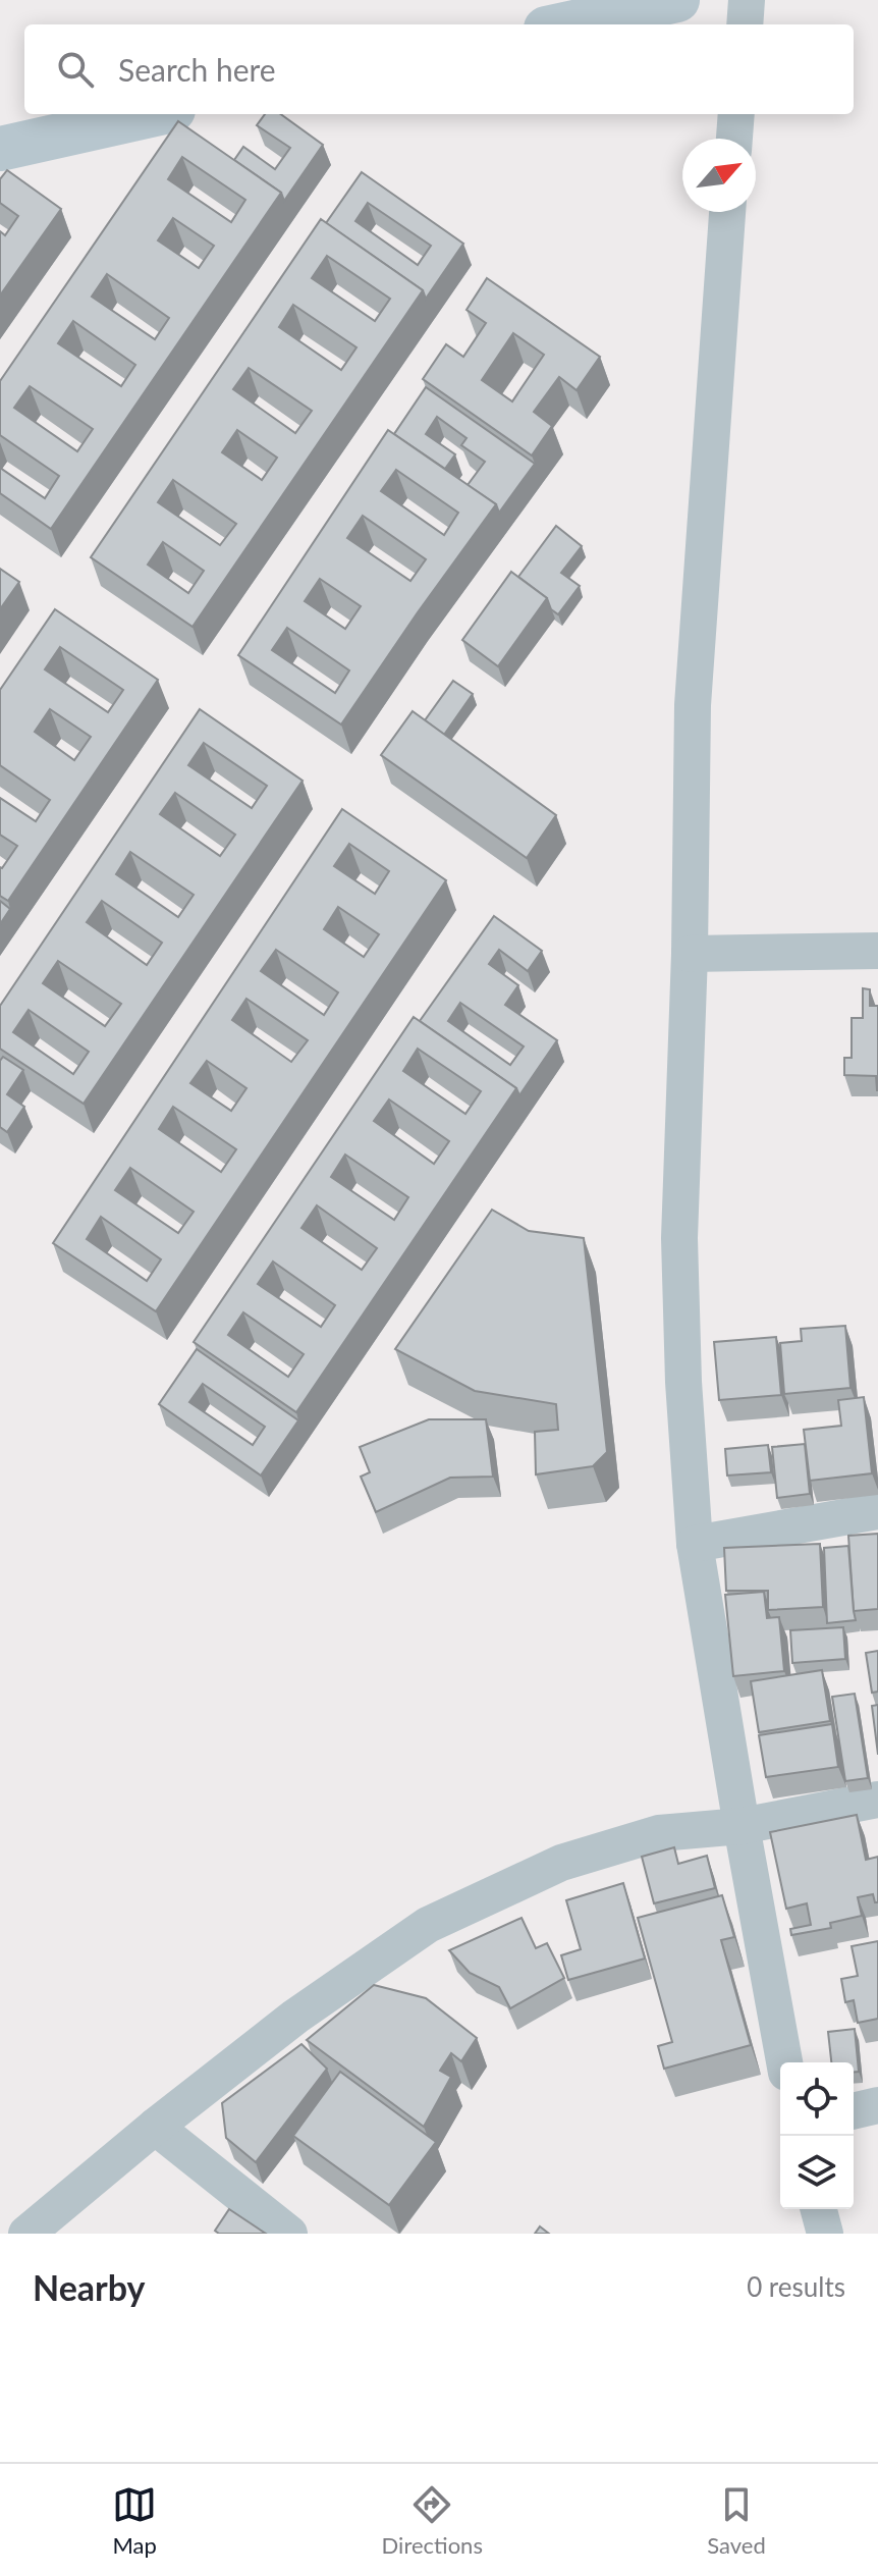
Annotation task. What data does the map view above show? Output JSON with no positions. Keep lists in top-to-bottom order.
{
  "north": "top right",
  "page": {
    "search": "Search here",
    "heading": ["Nearby", "0 results"],
    "nav": ["Map", "Directions", "Saved"]
  }
}
